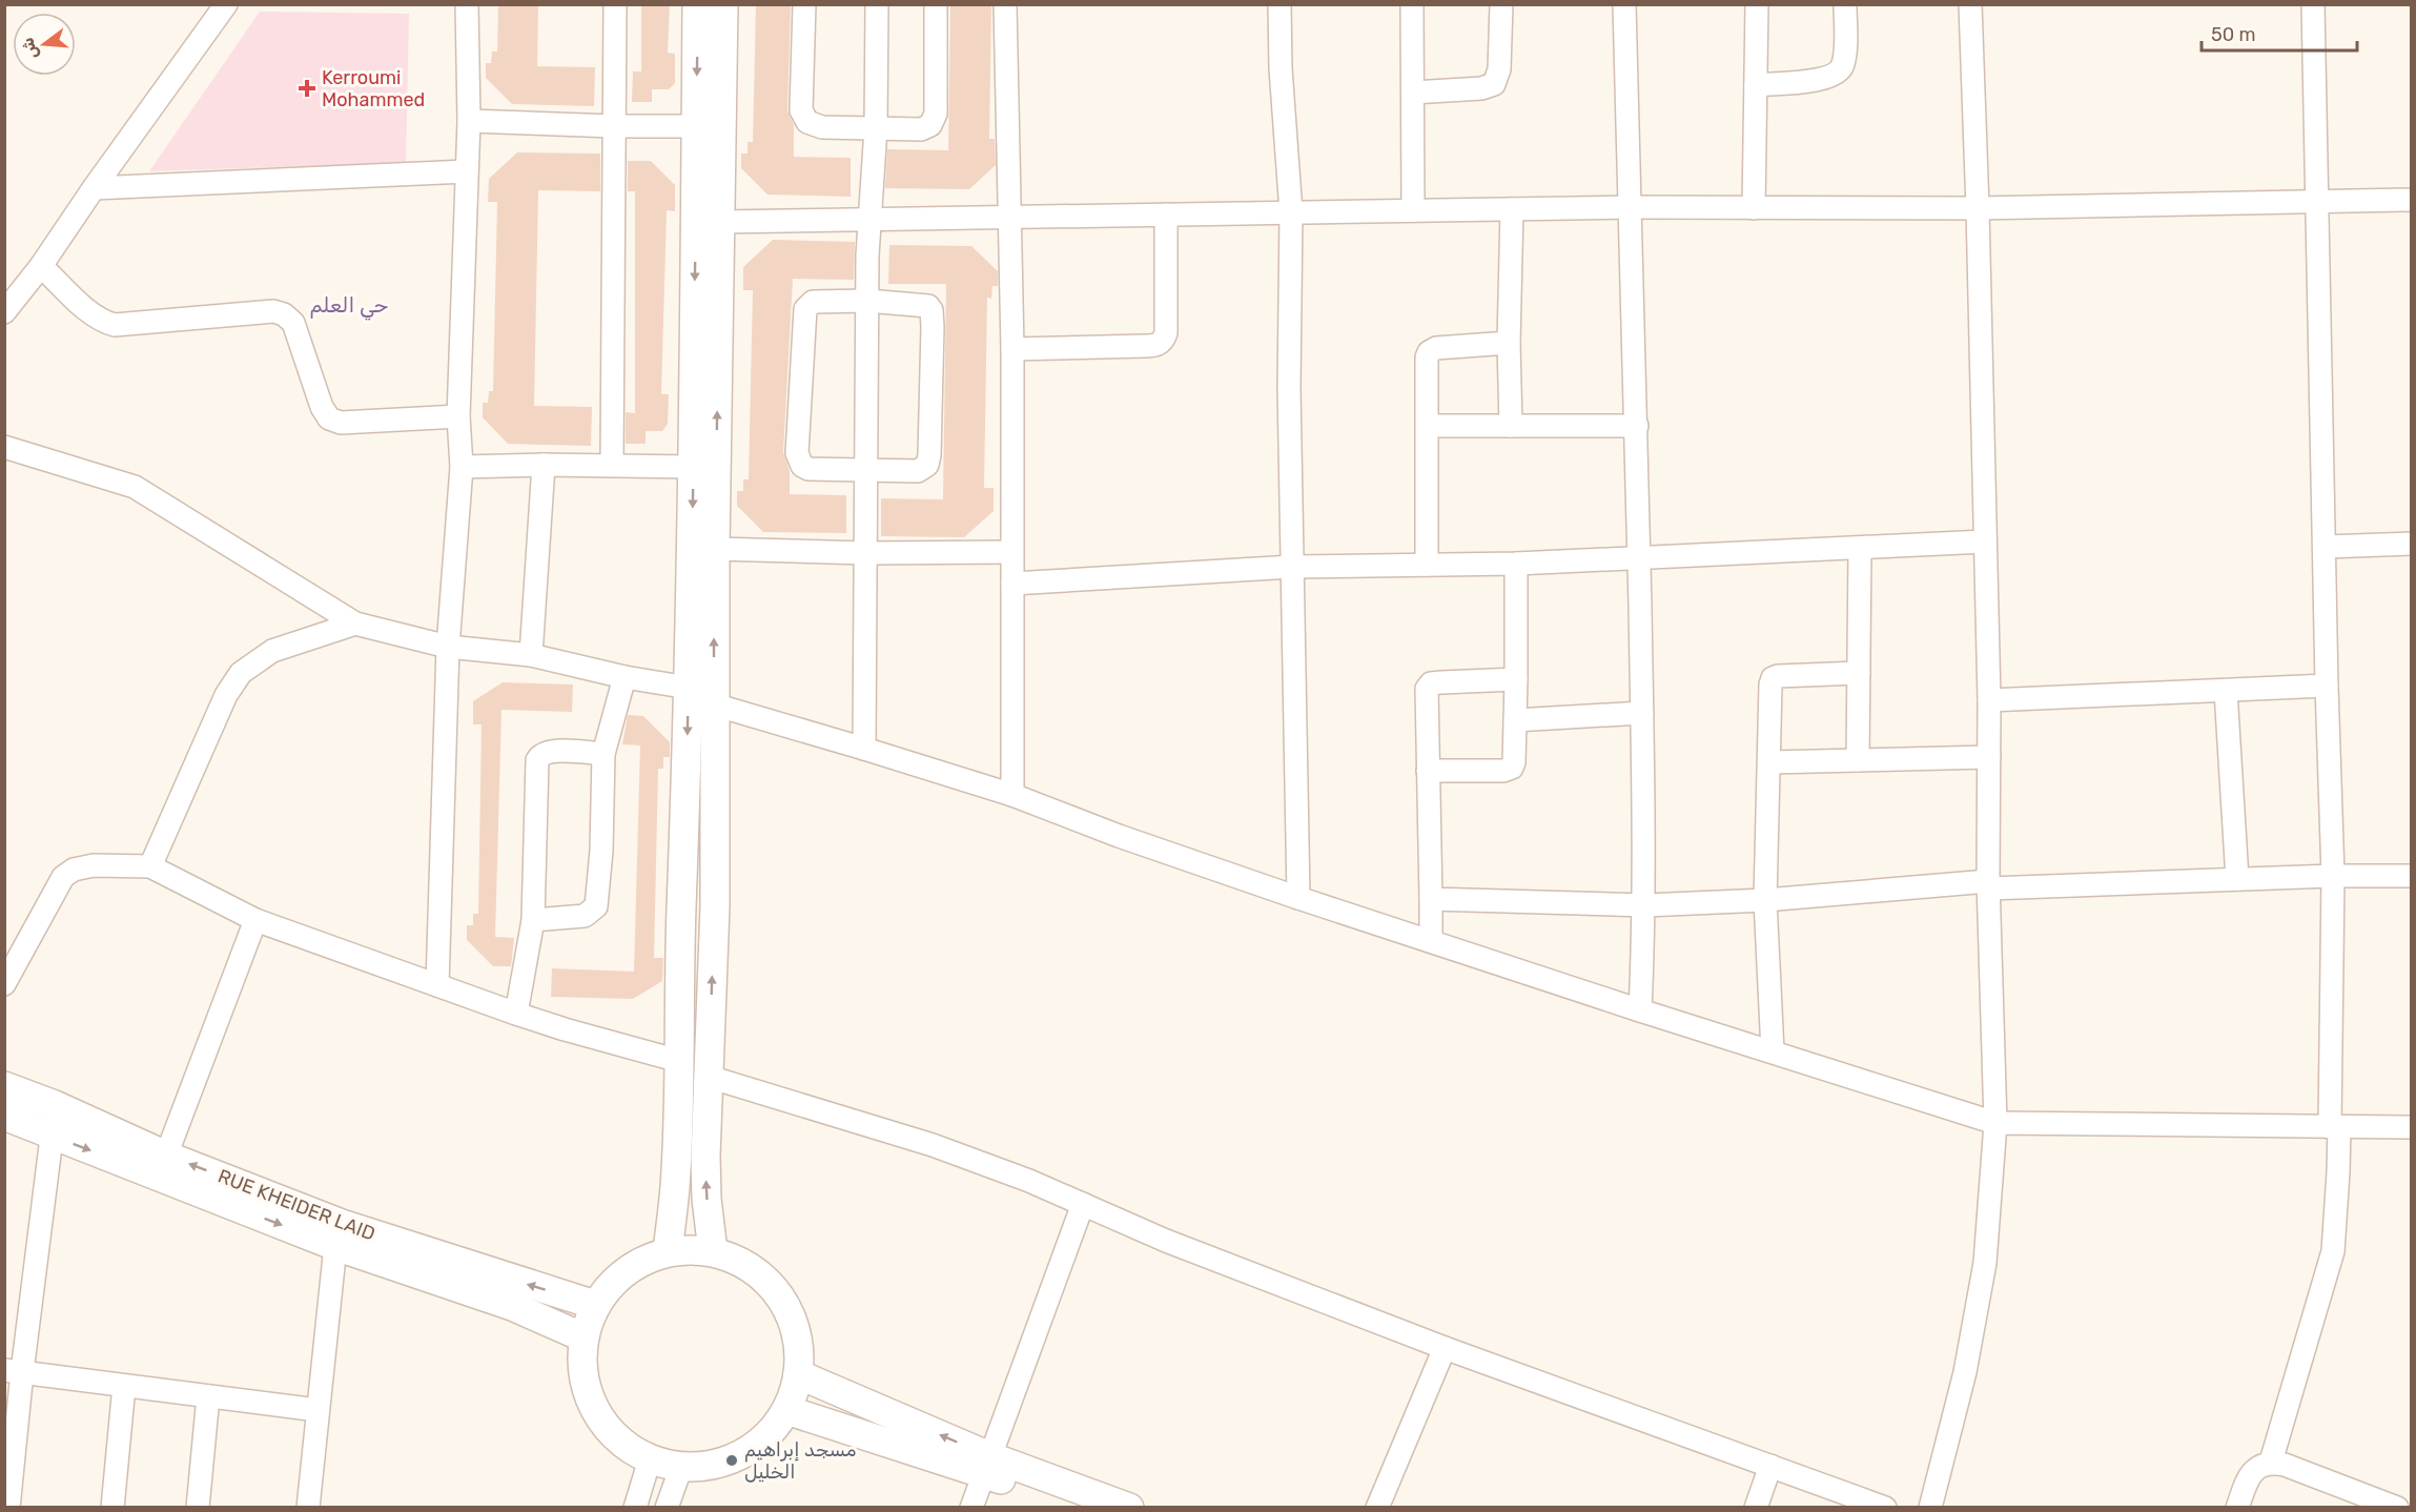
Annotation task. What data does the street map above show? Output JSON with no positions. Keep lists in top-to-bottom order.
{
  "streets": {
    "street": ["RUE KHEIDER LAID"]
  },
  "districts": ["حي العلم"],
  "places": {
    "health": ["Kerroumi Mohammed"],
    "other": ["مسجد إبراهيم الخليل"]
  },
  "scale_bar": "50 m",
  "north": "left"
}
